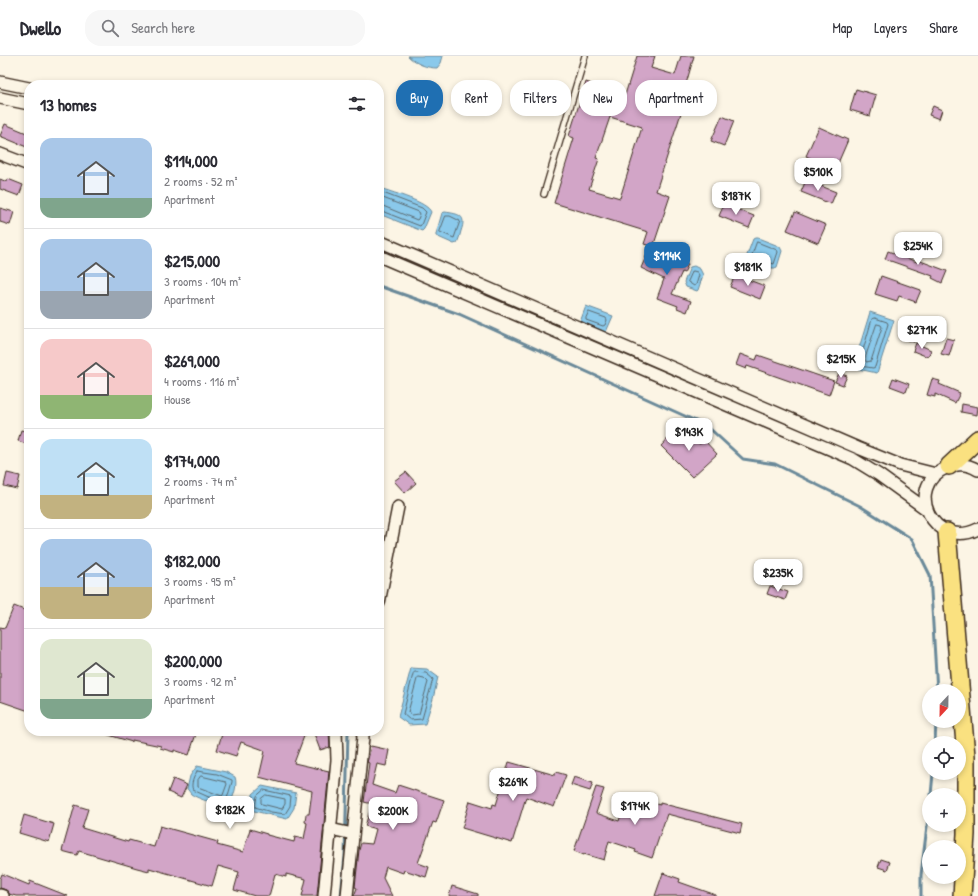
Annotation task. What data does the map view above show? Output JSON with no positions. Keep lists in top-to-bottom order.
{
  "north": "bottom",
  "page": {
    "header": "Dwello",
    "search": "Search here",
    "nav": ["Map", "Layers", "Share"],
    "chip": [
      "Buy",
      "Rent",
      "Filters",
      "New",
      "Apartment"
    ],
    "heading": "13 homes",
    "list": [
      {
        "name": "$114,000",
        "note": "2 rooms · 52 m² · Apartment"
      },
      {
        "name": "$215,000",
        "note": "3 rooms · 104 m² · Apartment"
      },
      {
        "name": "$269,000",
        "note": "4 rooms · 116 m² · House"
      },
      {
        "name": "$174,000",
        "note": "2 rooms · 74 m² · Apartment"
      },
      {
        "name": "$182,000",
        "note": "3 rooms · 95 m² · Apartment"
      },
      {
        "name": "$200,000",
        "note": "3 rooms · 92 m² · Apartment"
      }
    ],
    "price": [
      "$510K",
      "$187K",
      "$254K",
      "$114K",
      "$181K",
      "$271K",
      "$215K",
      "$143K",
      "$235K",
      "$269K",
      "$174K",
      "$182K",
      "$200K"
    ],
    "map_buttons": ["+", "−"]
  }
}
